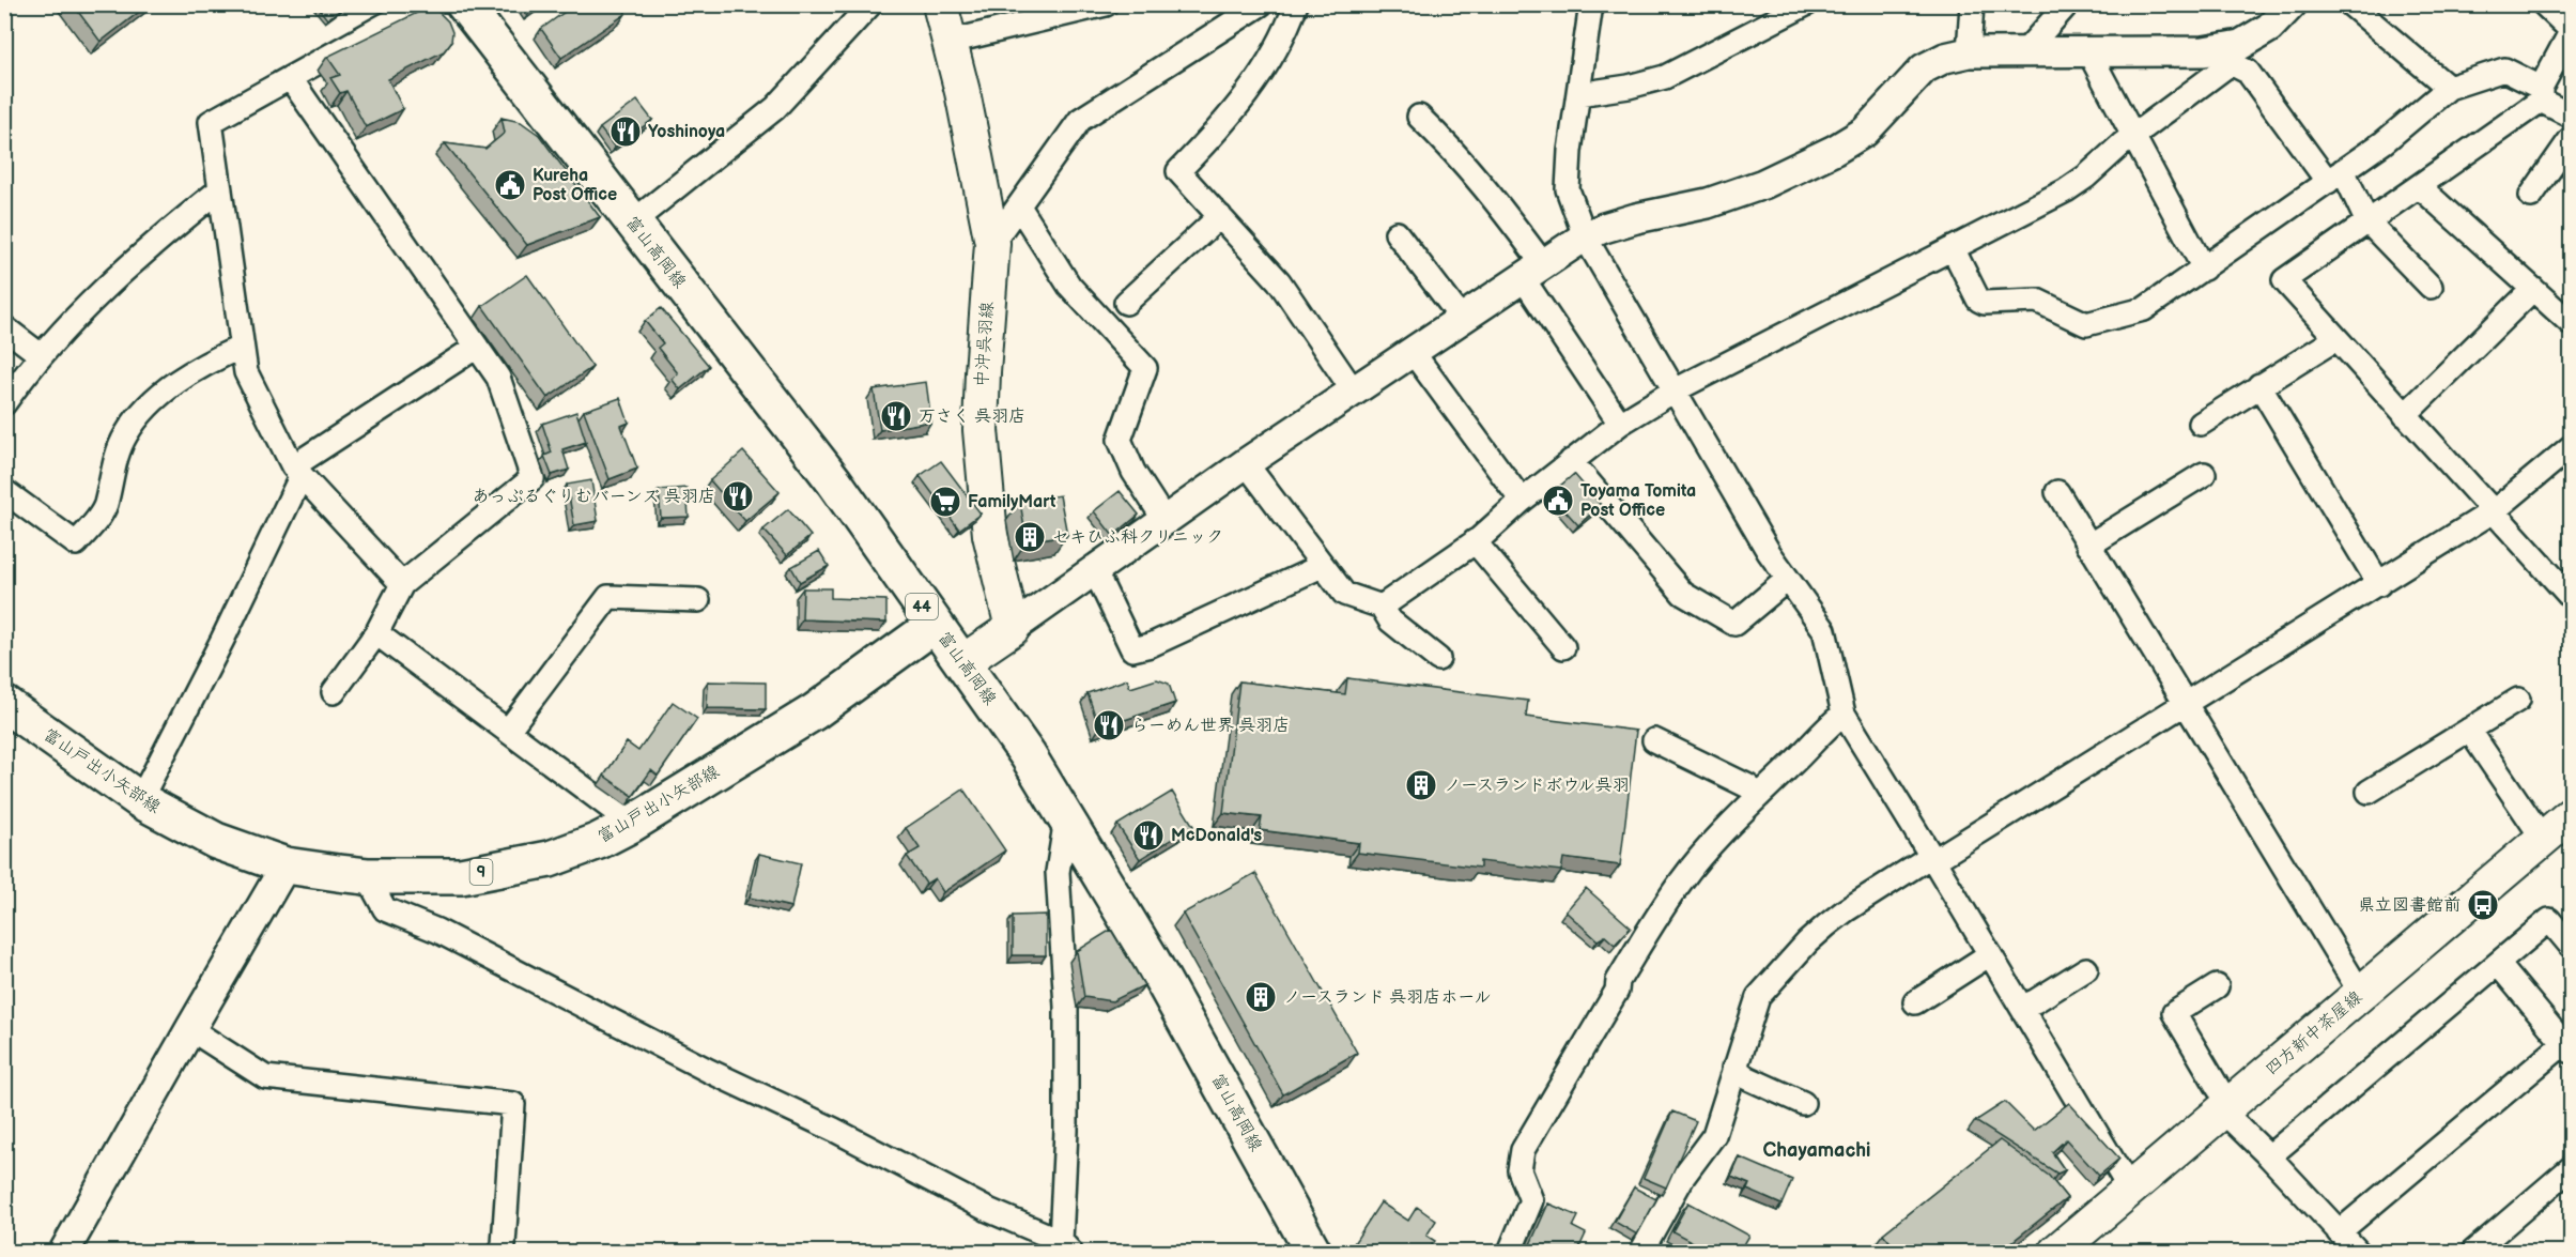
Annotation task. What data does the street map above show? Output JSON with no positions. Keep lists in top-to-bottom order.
{
  "streets": {
    "main road": [
      "富山高岡線",
      "中沖呉羽線",
      "44",
      "富山戸出小矢部線",
      "9",
      "四方新中茶屋線"
    ]
  },
  "crossings": [
    ["富山高岡線", "富山戸出小矢部線"]
  ],
  "districts": ["Chayamachi"],
  "places": {
    "restaurant": [
      "Yoshinoya",
      "万さく 呉羽店",
      "あっぷるぐりむバーンズ 呉羽店",
      "らーめん世界 呉羽店",
      "McDonald's"
    ],
    "public building": ["Kureha Post Office", "Toyama Tomita Post Office"],
    "supermarket": ["FamilyMart"],
    "building": ["セキひふ科クリニック", "ノースランドボウル呉羽", "ノースランド 呉羽店ホール"],
    "bus stop": ["県立図書館前"]
  }
}
